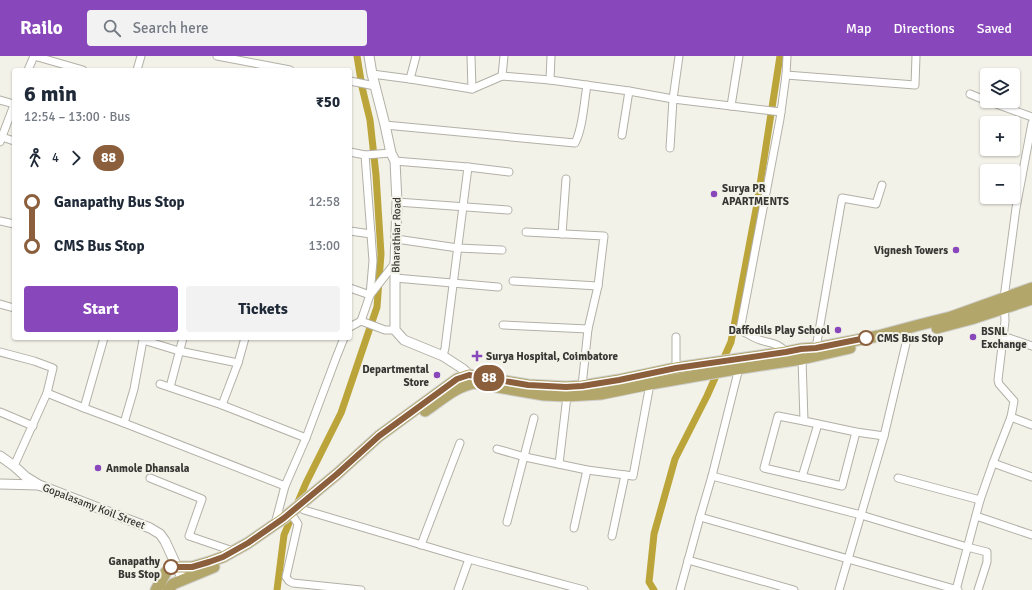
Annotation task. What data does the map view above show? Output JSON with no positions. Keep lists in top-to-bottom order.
{
  "streets": {
    "main road": ["Bharathiar Road", "Gopalasamy Koil Street"]
  },
  "places": {
    "other": [
      "Surya PR APARTMENTS",
      "Vignesh Towers",
      "Daffodils Play School",
      "BSNL Exchange",
      "CMS Bus Stop",
      "Departmental Store",
      "Anmole Dhansala",
      "Ganapathy Bus Stop"
    ],
    "health": ["Surya Hospital, Coimbatore"]
  },
  "lines": ["bus line 88"],
  "page": {
    "header": "Railo",
    "search": "Search here",
    "nav": ["Map", "Directions", "Saved"],
    "on_map": "88",
    "map_buttons": ["+", "−"],
    "heading": ["6 min", "12:54 – 13:00 · Bus", "₹50"],
    "legs": ["4", "88"],
    "list": [
      {
        "name": "Ganapathy Bus Stop",
        "value": "12:58"
      },
      {
        "name": "CMS Bus Stop",
        "value": "13:00"
      }
    ],
    "buttons": ["Start", "Tickets"]
  }
}
